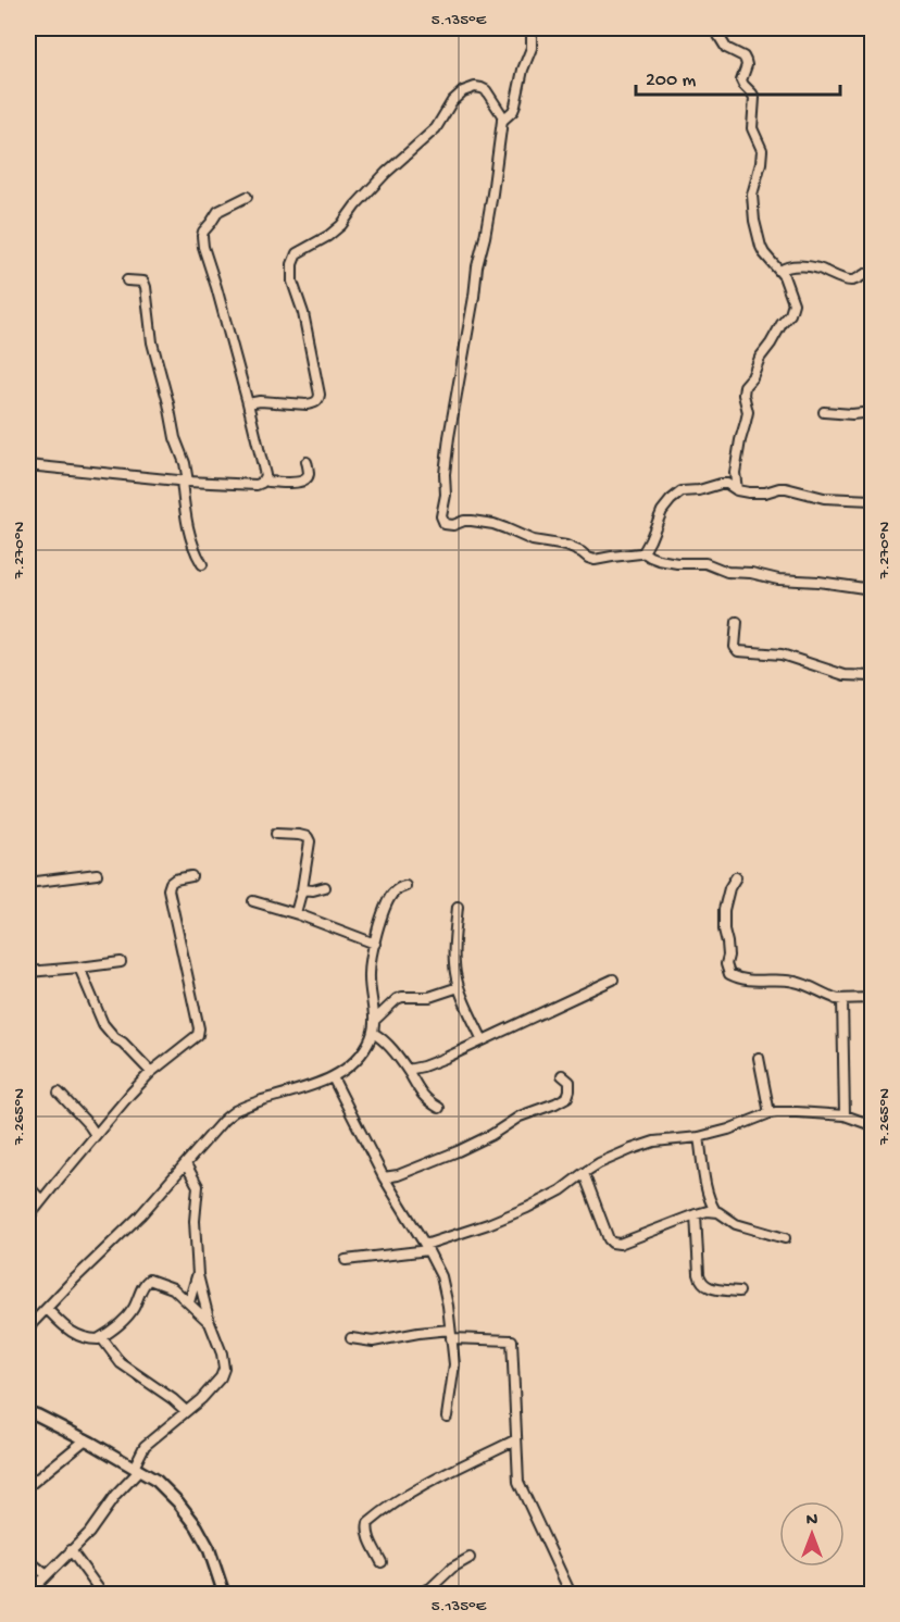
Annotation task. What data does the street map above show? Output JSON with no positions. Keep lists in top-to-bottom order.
{
  "scale_bar": "200 m",
  "north": "top",
  "coordinates": ["5.135°E", "7.270°N", "7.265°N"]
}
